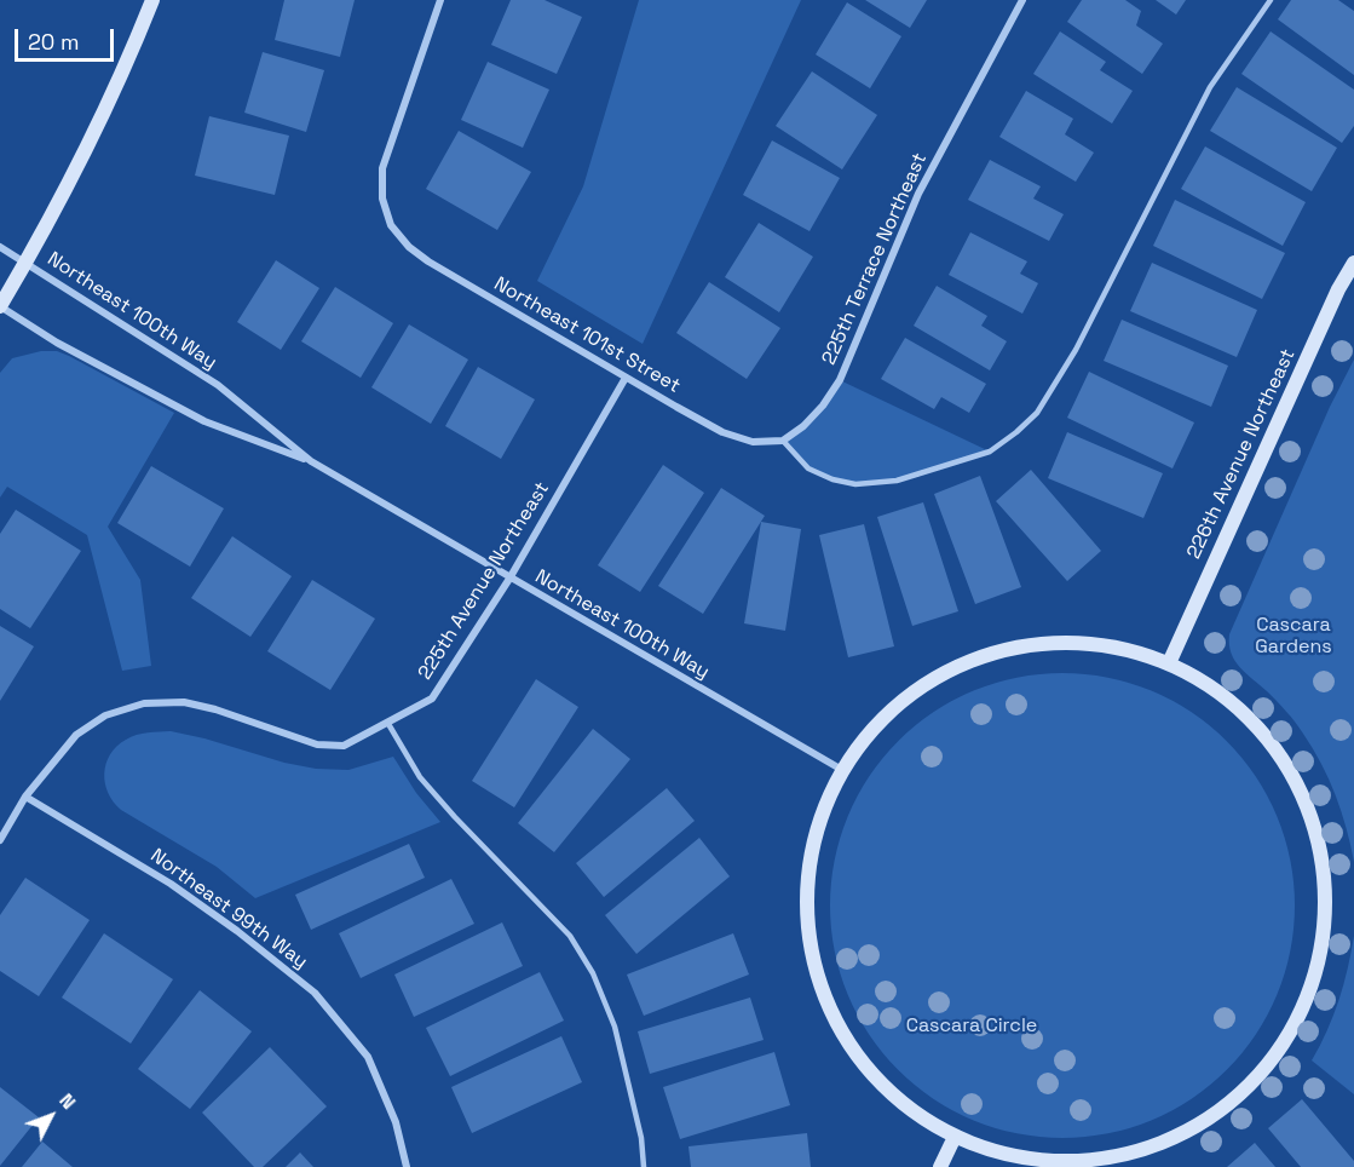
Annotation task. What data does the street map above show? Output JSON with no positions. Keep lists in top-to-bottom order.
{
  "streets": {
    "street": [
      "225th Terrace Northeast",
      "Northeast 100th Way",
      "Northeast 101st Street",
      "226th Avenue Northeast",
      "225th Avenue Northeast",
      "Northeast 99th Way"
    ]
  },
  "crossings": [
    ["225th Terrace Northeast", "Northeast 101st Street"],
    ["Northeast 100th Way", "225th Avenue Northeast"],
    ["Northeast 101st Street", "225th Avenue Northeast"],
    ["225th Avenue Northeast", "Northeast 99th Way"]
  ],
  "parks": ["Cascara Gardens", "Cascara Circle"],
  "scale_bar": "20 m",
  "north": "top right"
}
